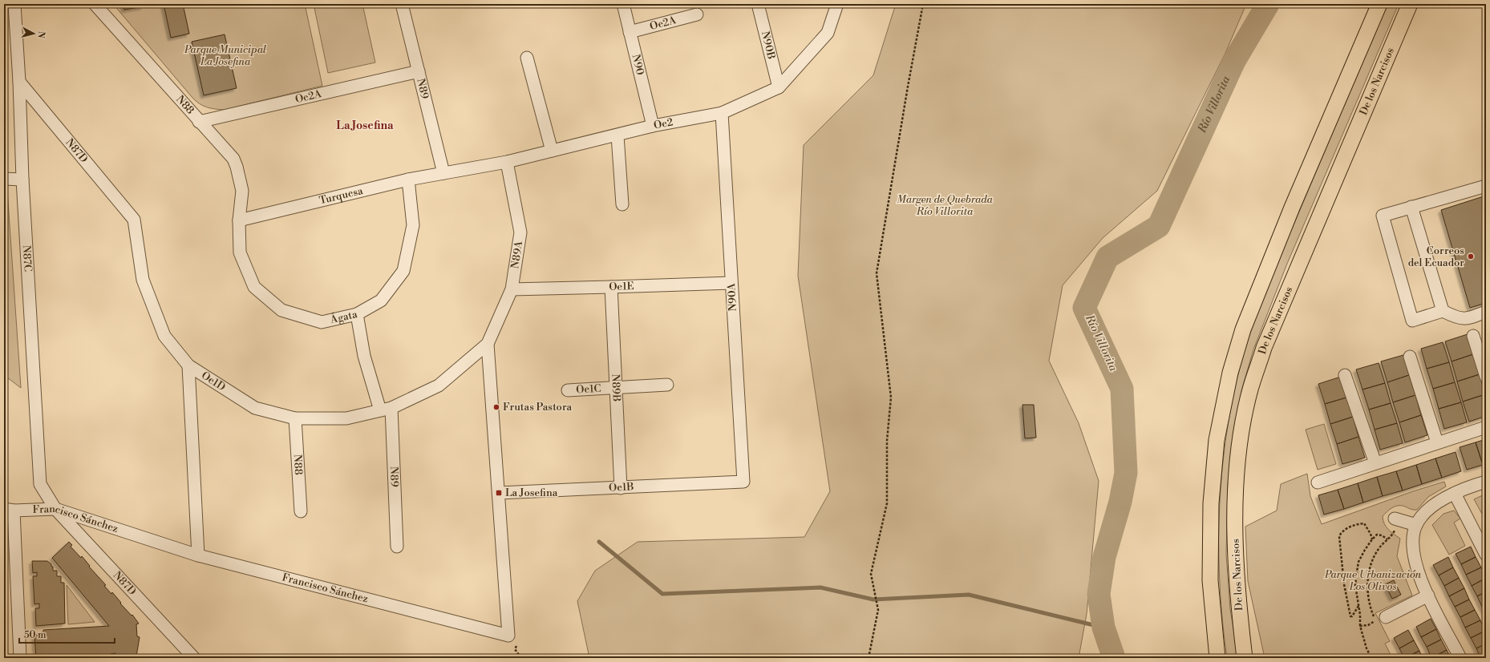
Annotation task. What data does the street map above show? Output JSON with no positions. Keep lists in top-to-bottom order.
{
  "streets": {
    "main road": ["De los Narcisos"],
    "street": [
      "Oe2A",
      "N90B",
      "N90",
      "N89",
      "N88",
      "Oe2",
      "N87D",
      "Turquesa",
      "N89A",
      "N87C",
      "Oe1E",
      "N90A",
      "Ágata",
      "Oe1D",
      "N89B",
      "Oe1C",
      "Oe1B",
      "Francisco Sánchez"
    ]
  },
  "crossings": [
    ["Oe2A", "N90"],
    ["Oe2A", "N89"],
    ["Oe2A", "N88"],
    ["N90B", "Oe2"],
    ["N90", "Oe2"],
    ["N89", "Oe2"],
    ["N89", "Turquesa"],
    ["N89", "N89A"],
    ["N89", "Oe1D"],
    ["N88", "Turquesa"],
    ["N88", "Ágata"],
    ["N88", "Oe1D"],
    ["Oe2", "Turquesa"],
    ["Oe2", "N89A"],
    ["Oe2", "N90A"],
    ["N87D", "N87C"],
    ["N87D", "Oe1D"],
    ["N87D", "Francisco Sánchez"],
    ["Turquesa", "Ágata"],
    ["N89A", "Oe1E"],
    ["N89A", "Oe1D"],
    ["N89A", "Oe1B"],
    ["N89A", "Francisco Sánchez"],
    ["N87C", "Francisco Sánchez"],
    ["Oe1E", "N90A"],
    ["Oe1E", "N89B"],
    ["N90A", "Oe1B"],
    ["N89B", "Oe1C"],
    ["N89B", "Oe1B"],
    ["Oe1B", "Francisco Sánchez"]
  ],
  "districts": ["La Josefina"],
  "water": ["Río Villorita"],
  "parks": ["Parque Municipal La Josefina", "Margen de Quebrada Río Villorita", "Parque Urbanización Los Olivos"],
  "places": {
    "other": ["Correos del Ecuador", "Frutas Pastora"],
    "transit": ["La Josefina"]
  },
  "scale_bar": "50 m",
  "north": "right"
}
